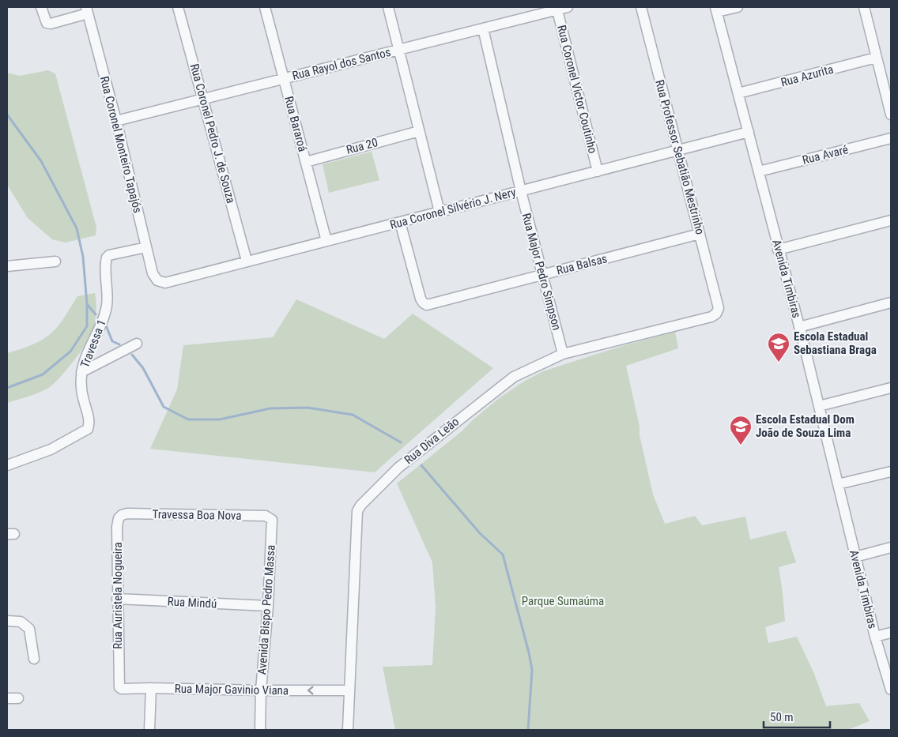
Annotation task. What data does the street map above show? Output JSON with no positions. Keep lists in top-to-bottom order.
{
  "streets": {
    "street": [
      "Rua Rayol dos Santos",
      "Rua Azurita",
      "Rua Coronel Victor Coutinho",
      "Rua Bararoá",
      "Rua Coronel Pedro J. de Souza",
      "Rua Coronel Monteiro Tapajós",
      "Rua 20",
      "Rua Avaré",
      "Rua Professor Sebatião Mestrinho",
      "Rua Coronel Silvério J. Nery",
      "Rua Balsas",
      "Rua Major Pedro Simpson",
      "Avenida Timbiras",
      "Travessa 1",
      "Rua Diva Leão",
      "Travessa Boa Nova",
      "Rua Auristela Nogueira",
      "Rua Mindú",
      "Avenida Bispo Pedro Massa",
      "Rua Major Gavinio Viana"
    ]
  },
  "crossings": [
    ["Rua Rayol dos Santos", "Rua Coronel Victor Coutinho"],
    ["Rua Rayol dos Santos", "Rua Bararoá"],
    ["Rua Rayol dos Santos", "Rua Coronel Pedro J. de Souza"],
    ["Rua Rayol dos Santos", "Rua Coronel Monteiro Tapajós"],
    ["Rua Rayol dos Santos", "Rua Major Pedro Simpson"],
    ["Rua Azurita", "Avenida Timbiras"],
    ["Rua Coronel Victor Coutinho", "Rua Coronel Silvério J. Nery"],
    ["Rua Bararoá", "Rua 20"],
    ["Rua Bararoá", "Rua Coronel Silvério J. Nery"],
    ["Rua Coronel Pedro J. de Souza", "Rua Coronel Silvério J. Nery"],
    ["Rua Coronel Monteiro Tapajós", "Rua Coronel Silvério J. Nery"],
    ["Rua Coronel Monteiro Tapajós", "Travessa 1"],
    ["Rua Avaré", "Avenida Timbiras"],
    ["Rua Professor Sebatião Mestrinho", "Rua Coronel Silvério J. Nery"],
    ["Rua Professor Sebatião Mestrinho", "Rua Balsas"],
    ["Rua Professor Sebatião Mestrinho", "Rua Diva Leão"],
    ["Rua Coronel Silvério J. Nery", "Rua Balsas"],
    ["Rua Coronel Silvério J. Nery", "Rua Major Pedro Simpson"],
    ["Rua Coronel Silvério J. Nery", "Avenida Timbiras"],
    ["Rua Balsas", "Rua Major Pedro Simpson"],
    ["Rua Major Pedro Simpson", "Rua Diva Leão"],
    ["Rua Diva Leão", "Rua Major Gavinio Viana"],
    ["Travessa Boa Nova", "Rua Auristela Nogueira"],
    ["Travessa Boa Nova", "Avenida Bispo Pedro Massa"],
    ["Rua Auristela Nogueira", "Rua Mindú"],
    ["Rua Auristela Nogueira", "Rua Major Gavinio Viana"],
    ["Rua Mindú", "Avenida Bispo Pedro Massa"],
    ["Avenida Bispo Pedro Massa", "Rua Major Gavinio Viana"]
  ],
  "one_way": ["Rua Major Gavinio Viana"],
  "parks": ["Parque Sumaúma"],
  "places": {
    "school or university": ["Escola Estadual Sebastiana Braga", "Escola Estadual Dom João de Souza Lima"]
  },
  "scale_bar": "50 m"
}
